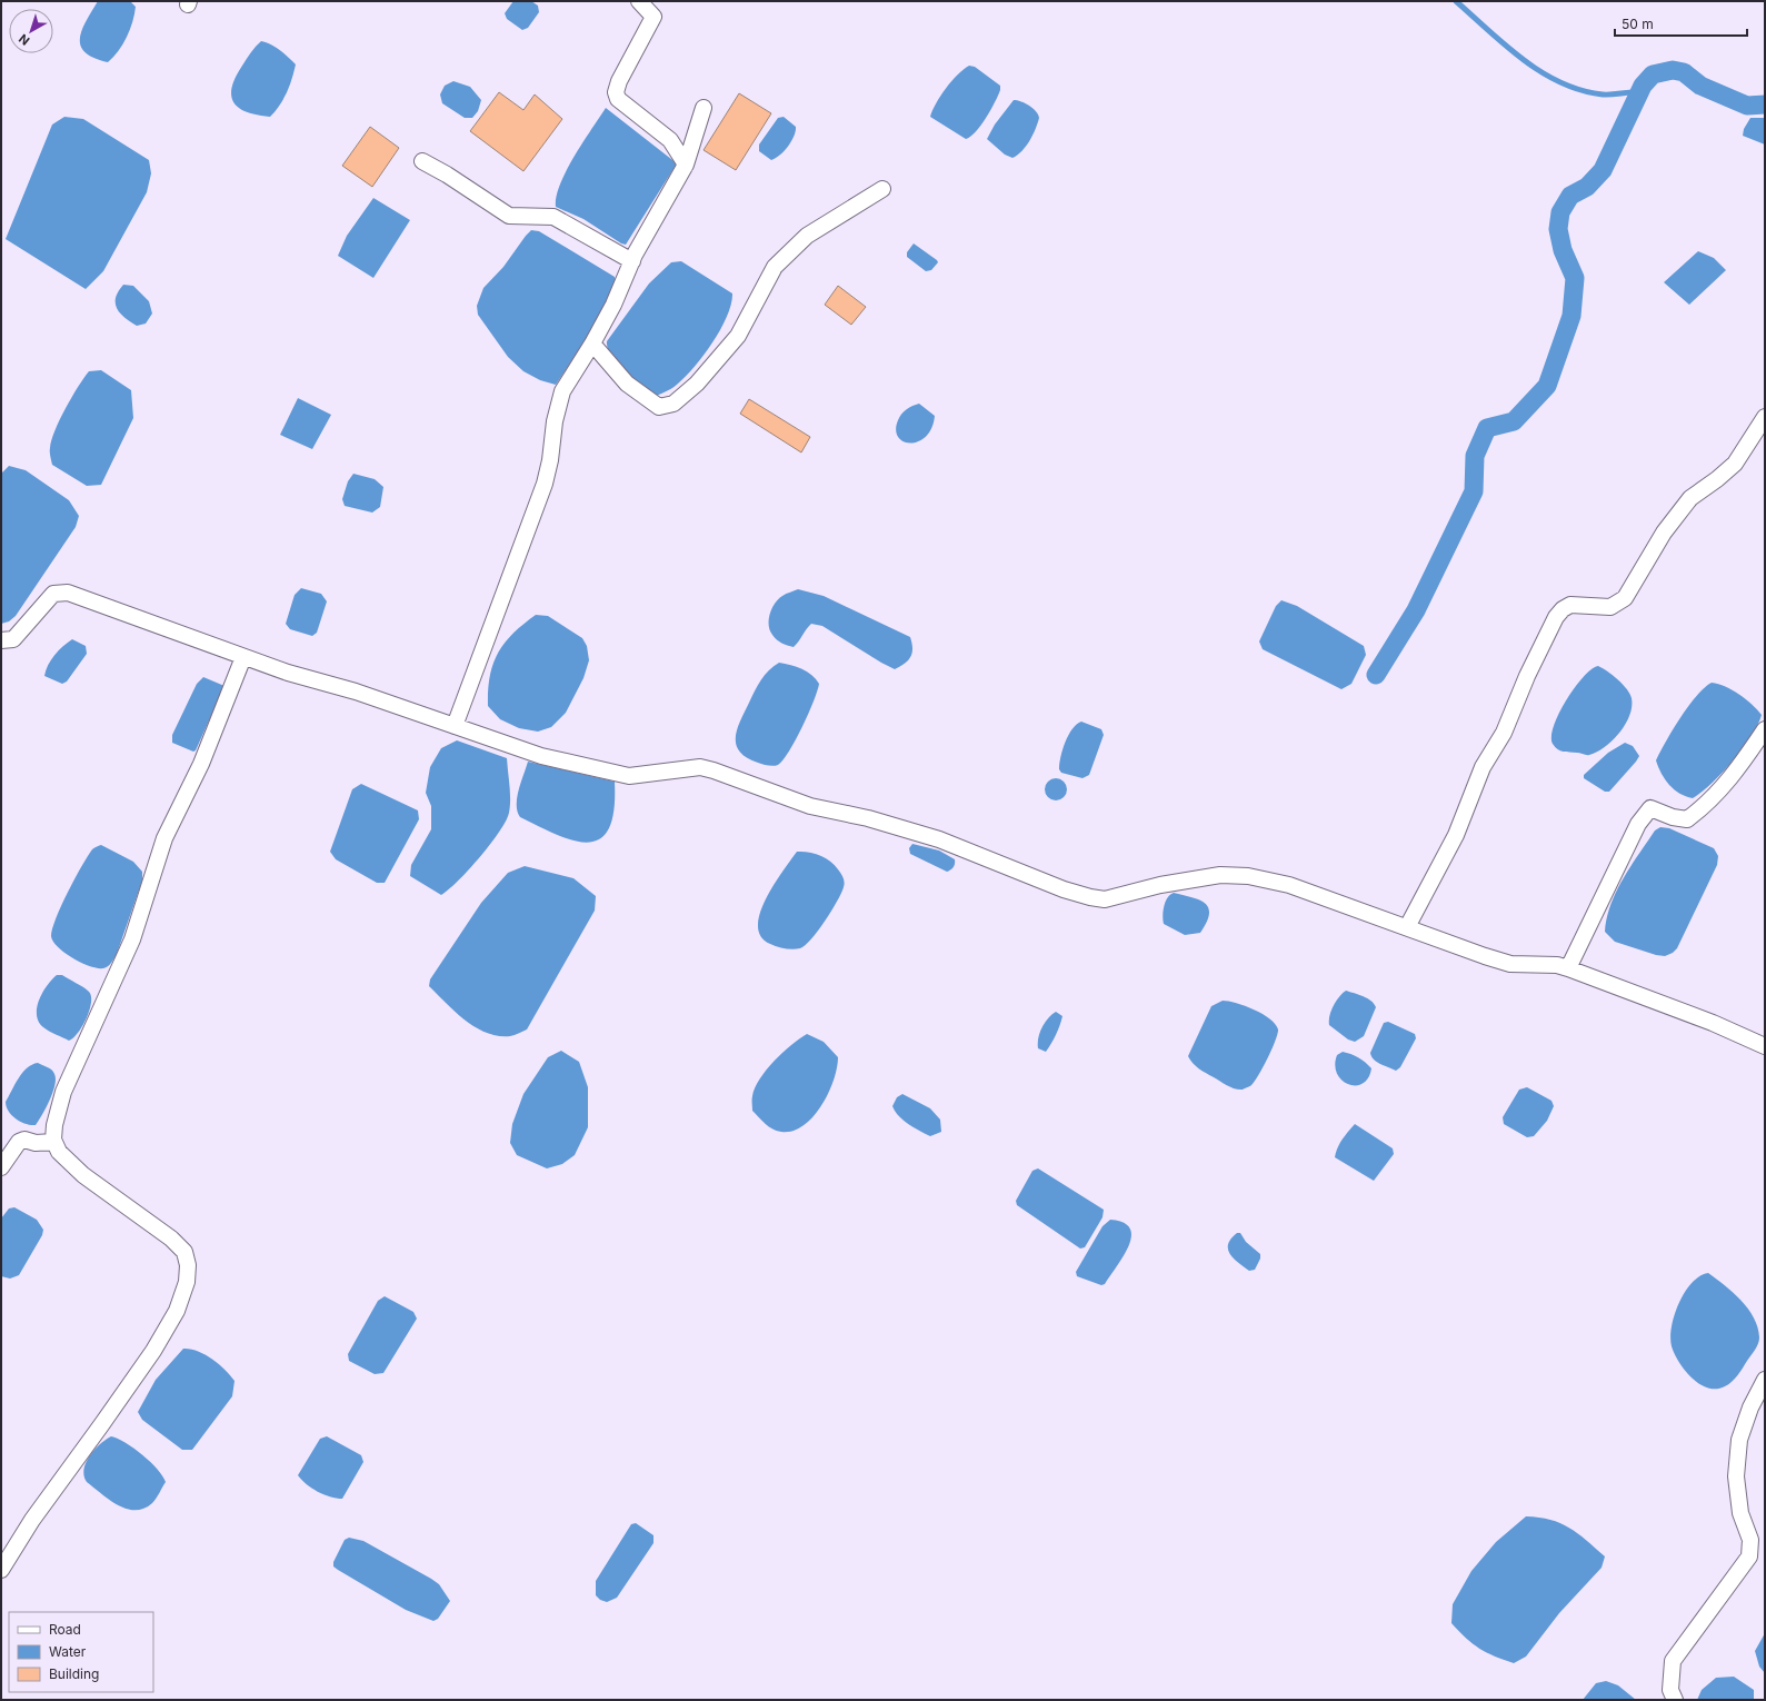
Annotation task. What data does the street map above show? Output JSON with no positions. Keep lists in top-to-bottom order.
{
  "legend": ["Road", "Water", "Building"],
  "scale_bar": "50 m",
  "north": "bottom left"
}
